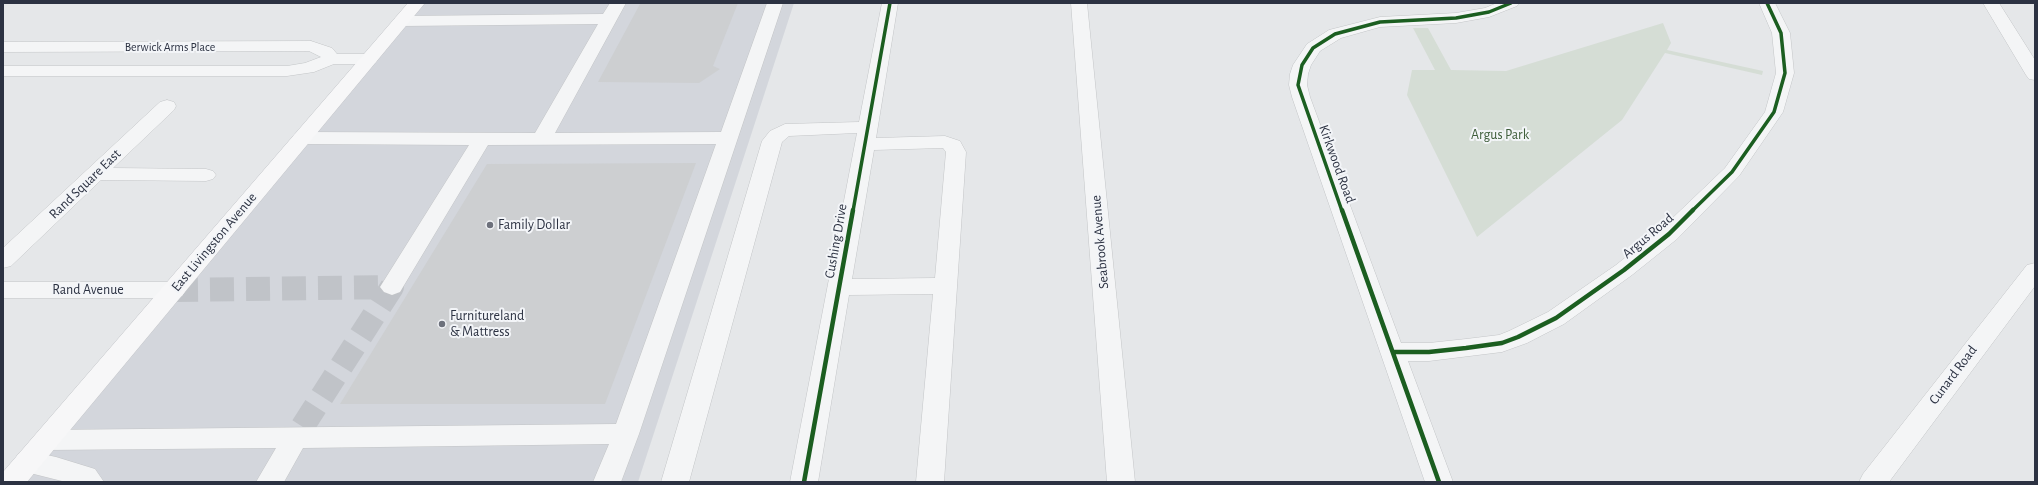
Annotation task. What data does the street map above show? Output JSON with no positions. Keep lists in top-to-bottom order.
{
  "streets": {
    "main road": ["East Livingston Avenue"],
    "street": [
      "Berwick Arms Place",
      "Kirkwood Road",
      "Rand Square East",
      "Argus Road",
      "Cushing Drive",
      "Seabrook Avenue",
      "Rand Avenue",
      "Cunard Road"
    ]
  },
  "crossings": [
    ["Berwick Arms Place", "East Livingston Avenue"],
    ["Kirkwood Road", "Argus Road"],
    ["East Livingston Avenue", "Rand Avenue"]
  ],
  "parks": ["Argus Park"],
  "places": ["Family Dollar", "Furnitureland & Mattress"]
}
